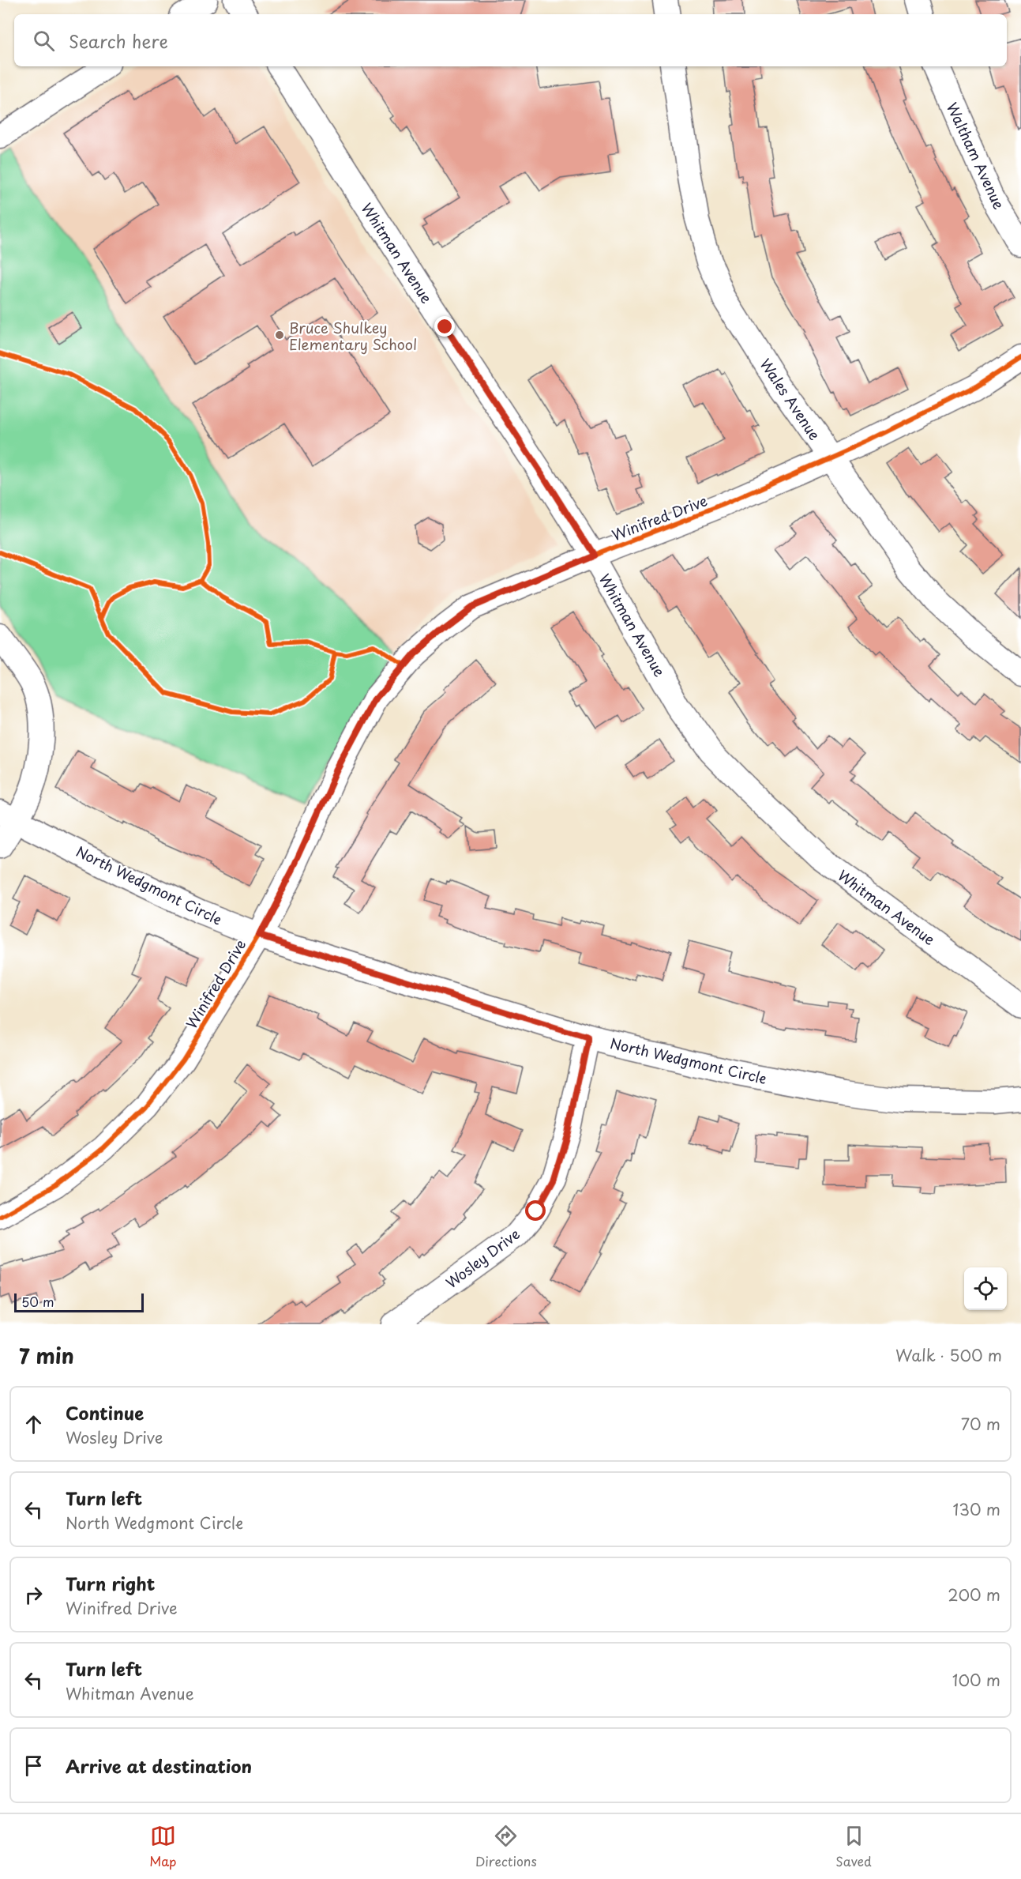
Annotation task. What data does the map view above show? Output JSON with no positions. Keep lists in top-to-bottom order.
{
  "streets": {
    "street": [
      "Waltham Avenue",
      "Whitman Avenue",
      "Wales Avenue",
      "Winifred Drive",
      "North Wedgmont Circle",
      "Wosley Drive"
    ]
  },
  "crossings": [
    ["Whitman Avenue", "Winifred Drive"],
    ["Wales Avenue", "Winifred Drive"],
    ["Winifred Drive", "North Wedgmont Circle"],
    ["North Wedgmont Circle", "Wosley Drive"]
  ],
  "places": ["Bruce Shulkey Elementary School"],
  "scale_bar": "50 m",
  "page": {
    "search": "Search here",
    "scale": "50 m",
    "heading": ["7 min", "Walk · 500 m"],
    "list": [
      ["Continue", "Wosley Drive", "70 m"],
      ["Turn left", "North Wedgmont Circle", "130 m"],
      ["Turn right", "Winifred Drive", "200 m"],
      ["Turn left", "Whitman Avenue", "100 m"],
      "Arrive at destination"
    ],
    "nav": ["Map", "Directions", "Saved"]
  }
}
